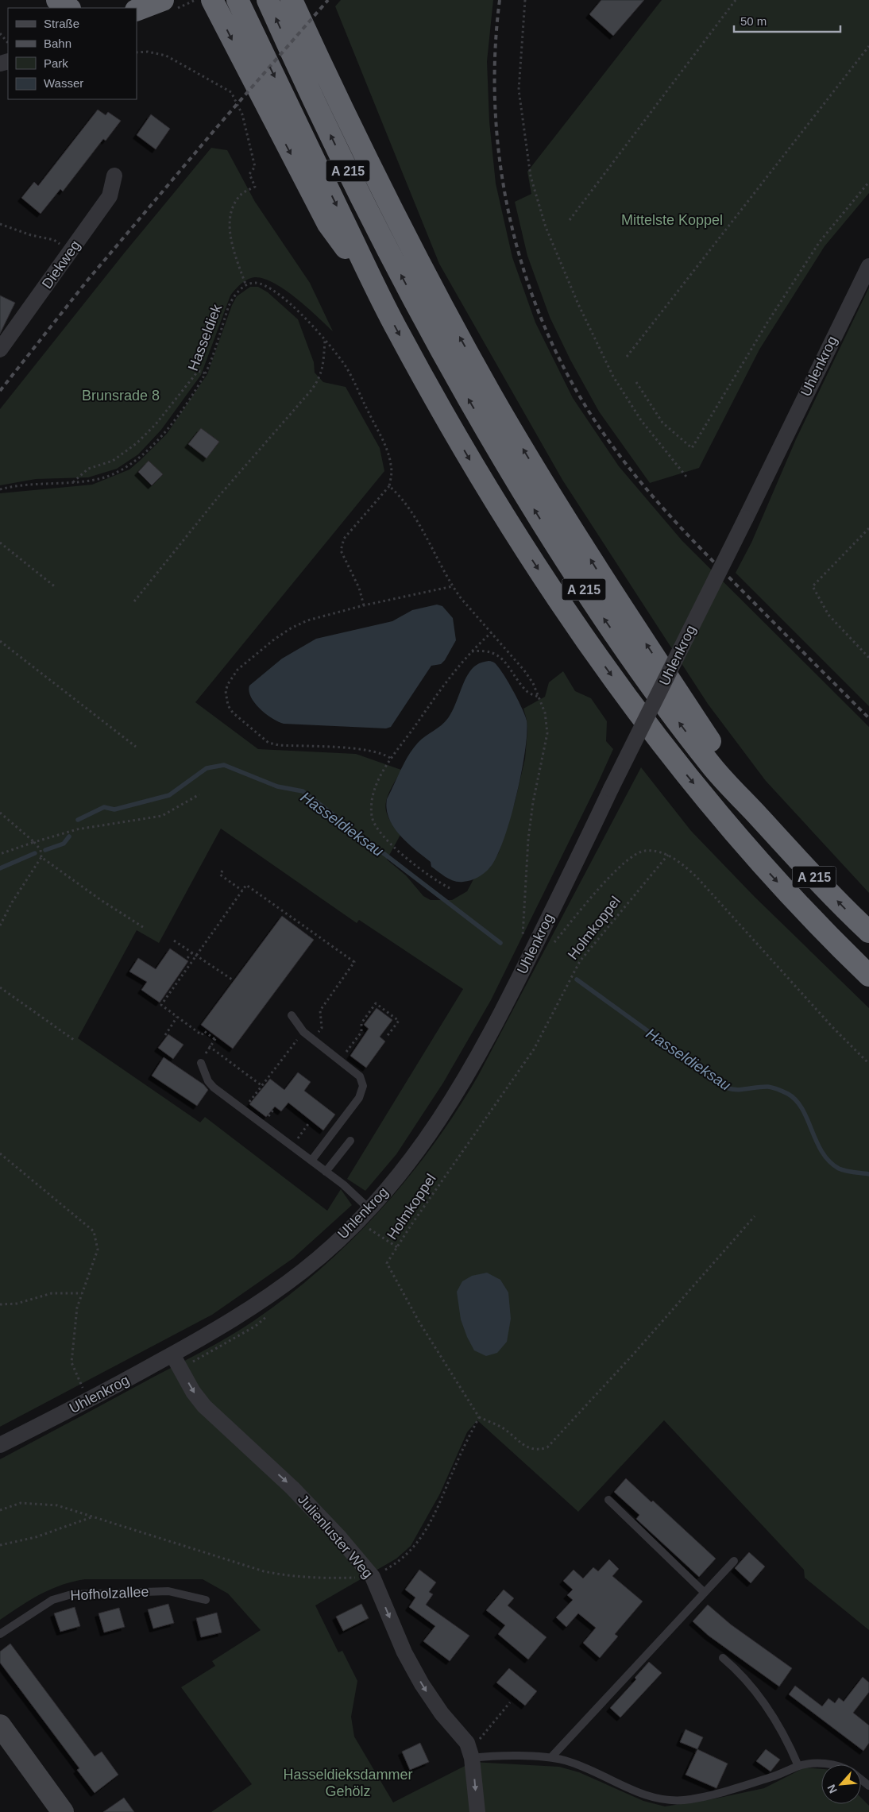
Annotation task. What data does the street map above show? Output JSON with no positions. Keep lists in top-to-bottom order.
{
  "streets": {
    "highway": ["A 215"],
    "street": ["Diekweg", "Uhlenkrog", "Julienluster Weg"],
    "lane": ["Hofholzallee"],
    "path": ["Hasseldiek", "Holmkoppel"]
  },
  "crossings": [
    ["Uhlenkrog", "Julienluster Weg"]
  ],
  "one_way": ["Julienluster Weg"],
  "water": ["Hasseldieksau"],
  "parks": ["Mittelste Koppel", "Brunsrade 8", "Hasseldieksdammer Gehölz"],
  "legend": [
    "Straße",
    "Bahn",
    "Park",
    "Wasser"
  ],
  "scale_bar": "50 m",
  "north": "bottom left"
}
